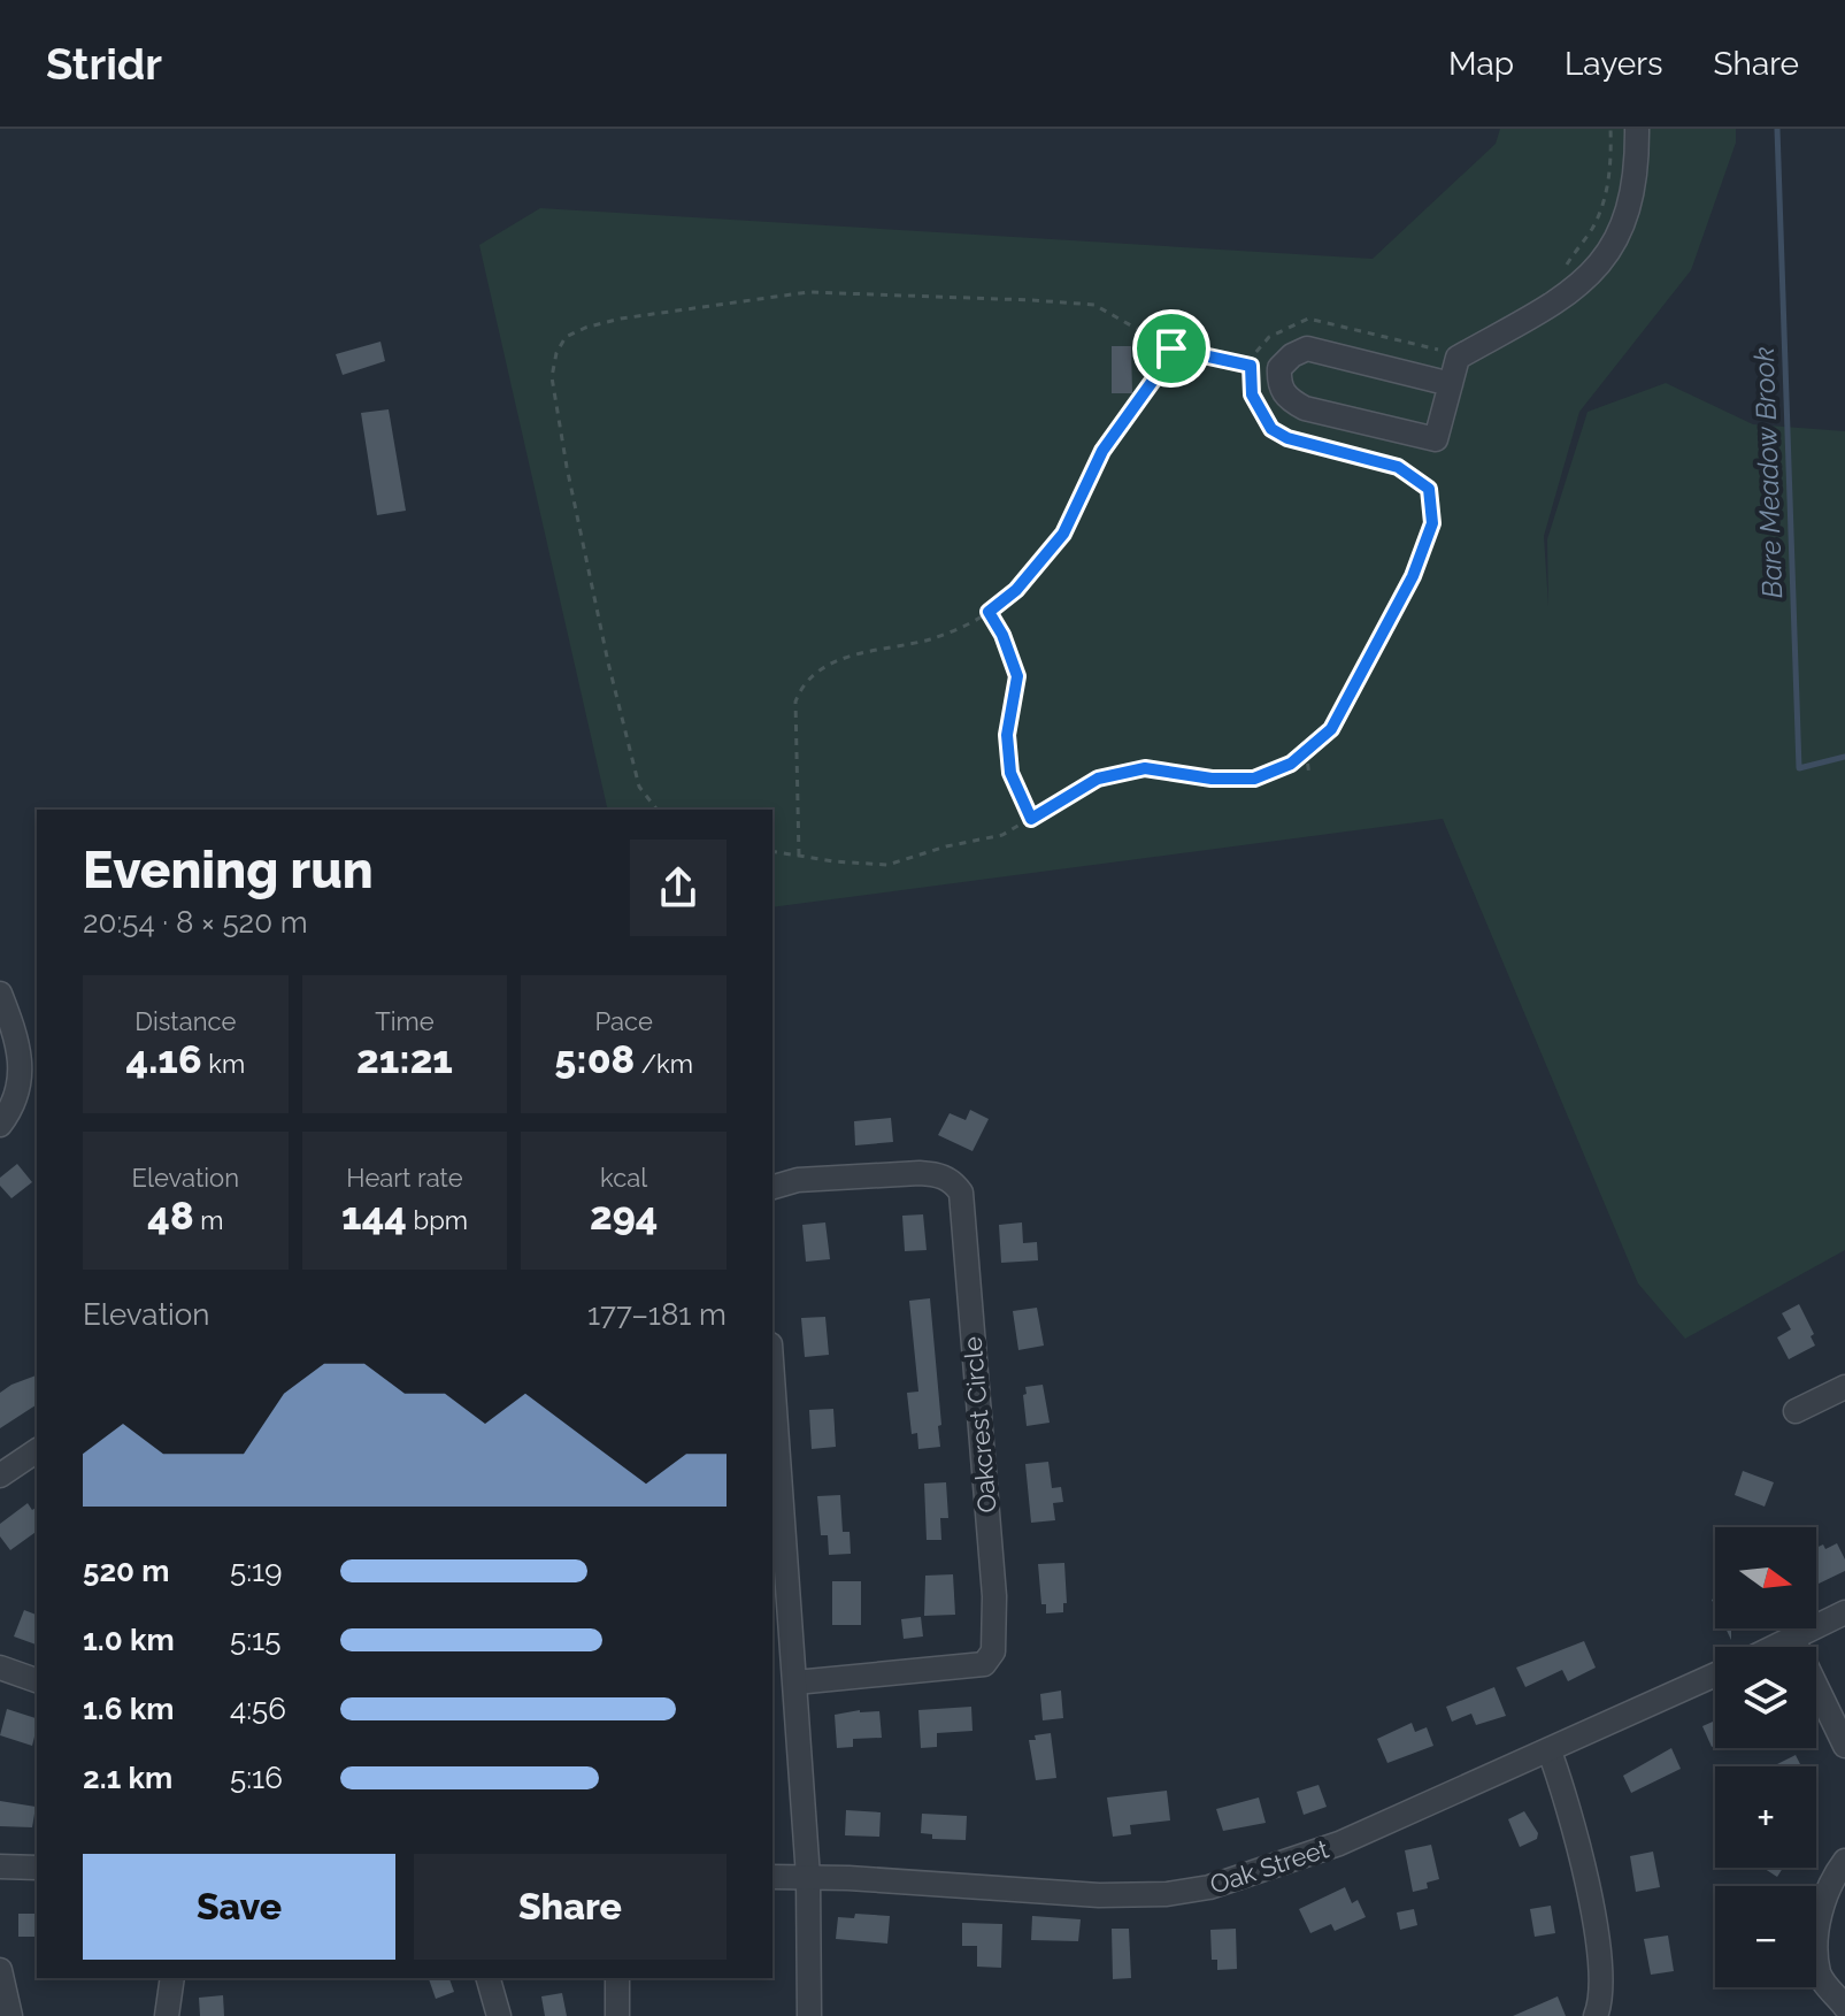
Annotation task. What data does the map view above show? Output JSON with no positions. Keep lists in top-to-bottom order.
{
  "streets": {
    "street": ["Oakcrest Circle", "Oak Street"]
  },
  "water": ["Bare Meadow Brook"],
  "north": "right",
  "page": {
    "header": "Stridr",
    "nav": ["Map", "Layers", "Share"],
    "heading": ["Evening run", "20:54 · 8 × 520 m"],
    "stats": [
      ["Distance", "4.16 km"],
      ["Time", "21:21"],
      ["Pace", "5:08 /km"],
      ["Elevation", "48 m"],
      ["Heart rate", "144 bpm"],
      ["kcal", "294"]
    ],
    "chart": ["Elevation", "177–181 m"],
    "map_buttons": ["+", "−"],
    "list": [
      {
        "name": "520 m",
        "note": "5:19"
      },
      {
        "name": "1.0 km",
        "note": "5:15"
      },
      {
        "name": "1.6 km",
        "note": "4:56"
      },
      {
        "name": "2.1 km",
        "note": "5:16"
      }
    ],
    "buttons": ["Save", "Share"]
  }
}
